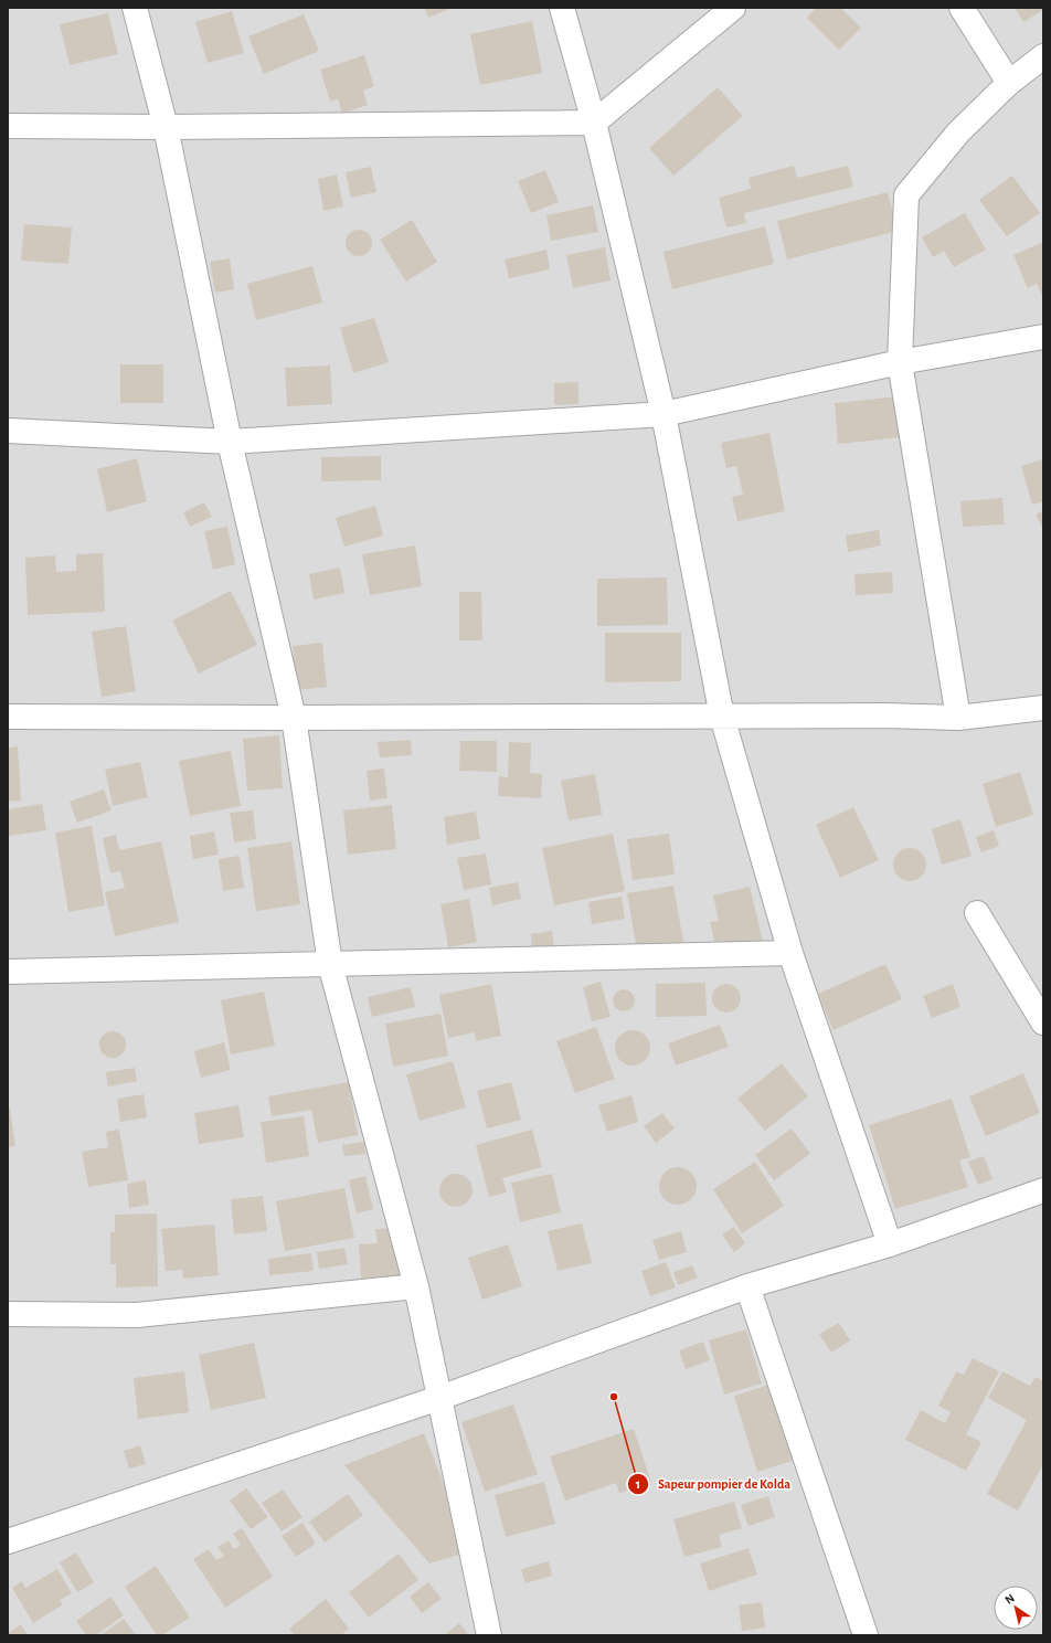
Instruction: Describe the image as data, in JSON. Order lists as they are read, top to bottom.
{
  "places": ["Sapeur pompier de Kolda"],
  "north": "top left"
}
